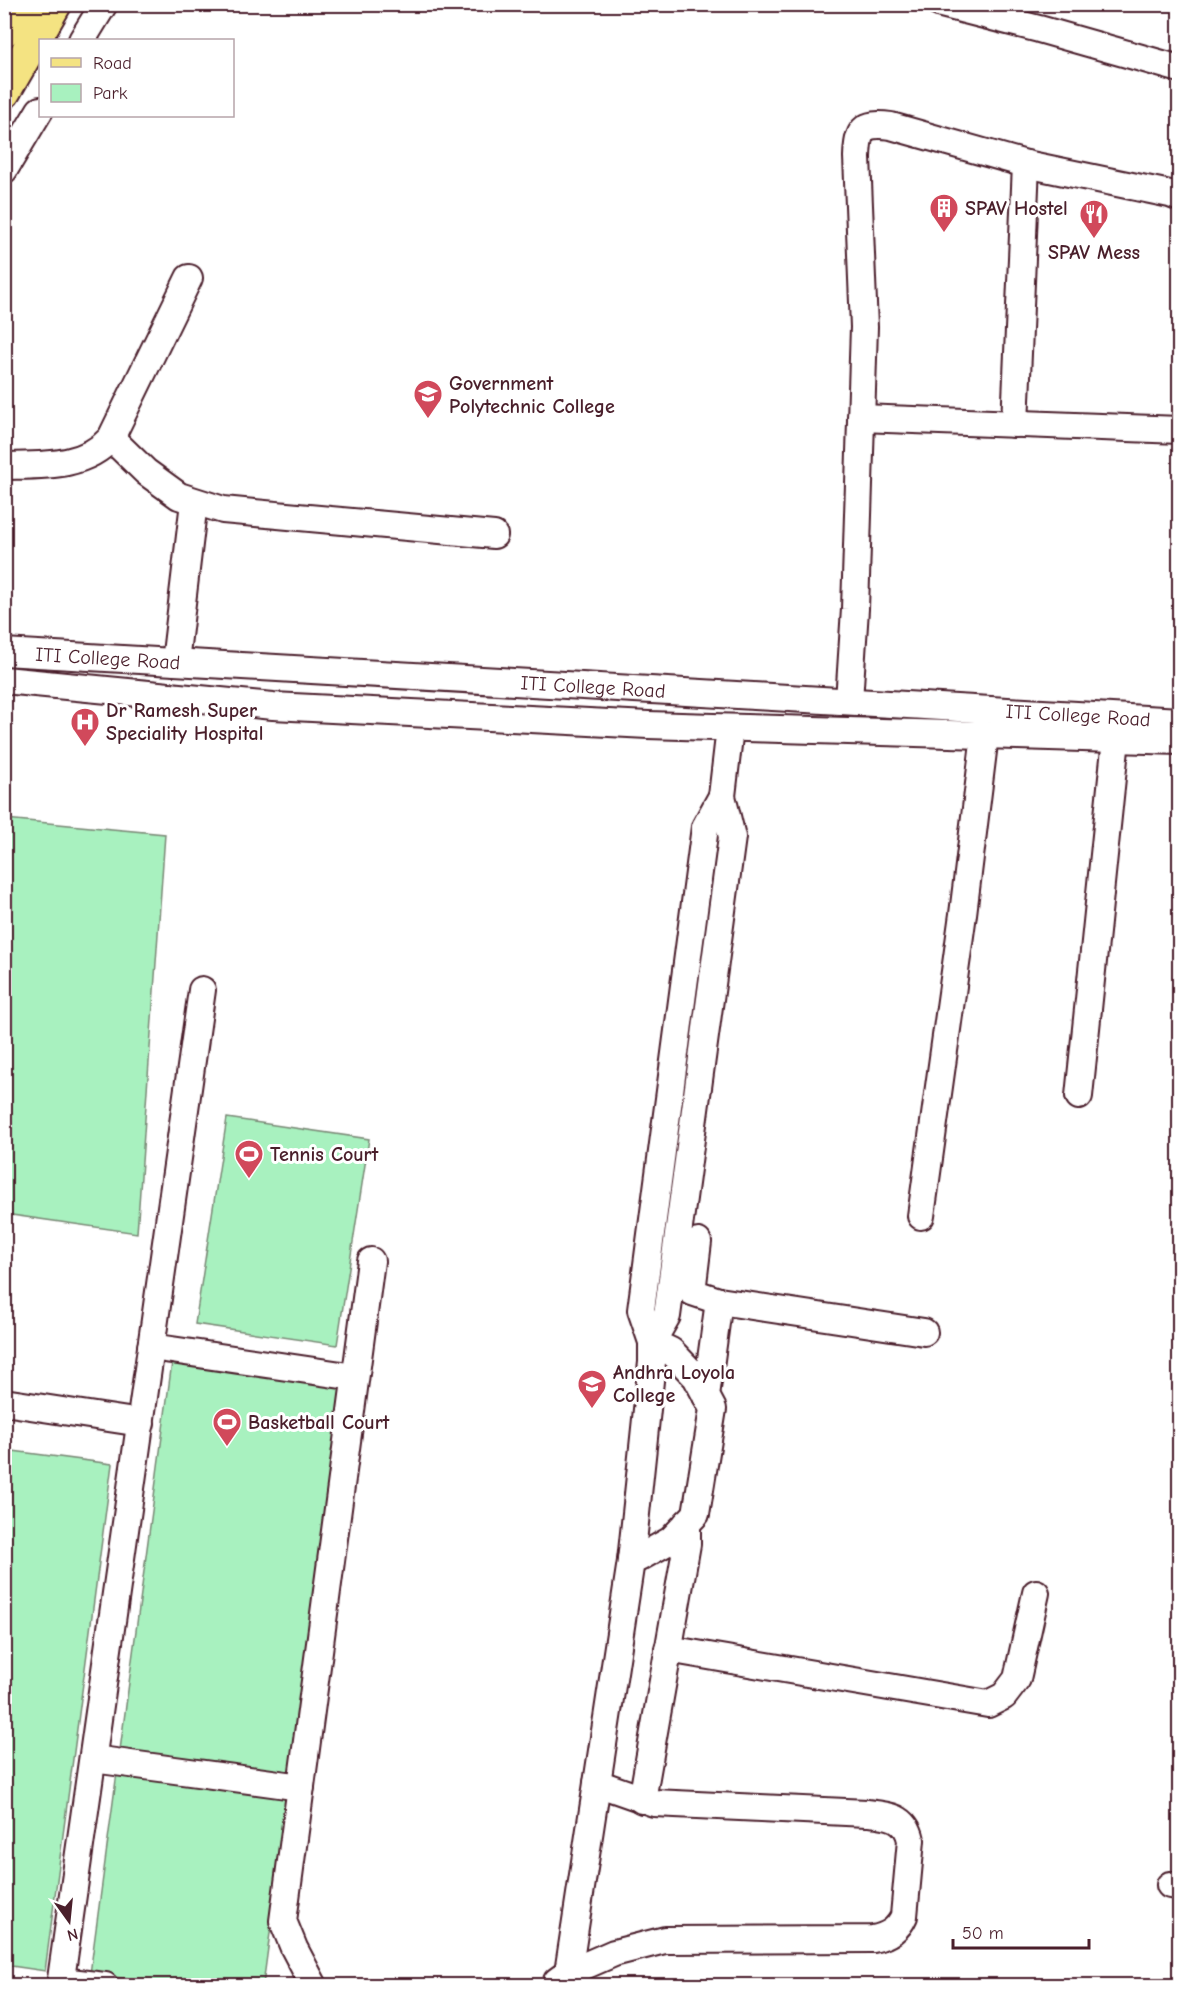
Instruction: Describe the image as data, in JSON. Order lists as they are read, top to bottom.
{
  "streets": {
    "street": ["ITI College Road"]
  },
  "places": {
    "building": ["SPAV Hostel"],
    "restaurant": ["SPAV Mess"],
    "school or university": ["Government Polytechnic College", "Andhra Loyola College"],
    "hospital": ["Dr Ramesh Super Speciality Hospital"],
    "sports": ["Tennis Court", "Basketball Court"]
  },
  "legend": ["Road", "Park"],
  "scale_bar": "50 m",
  "north": "bottom"
}
